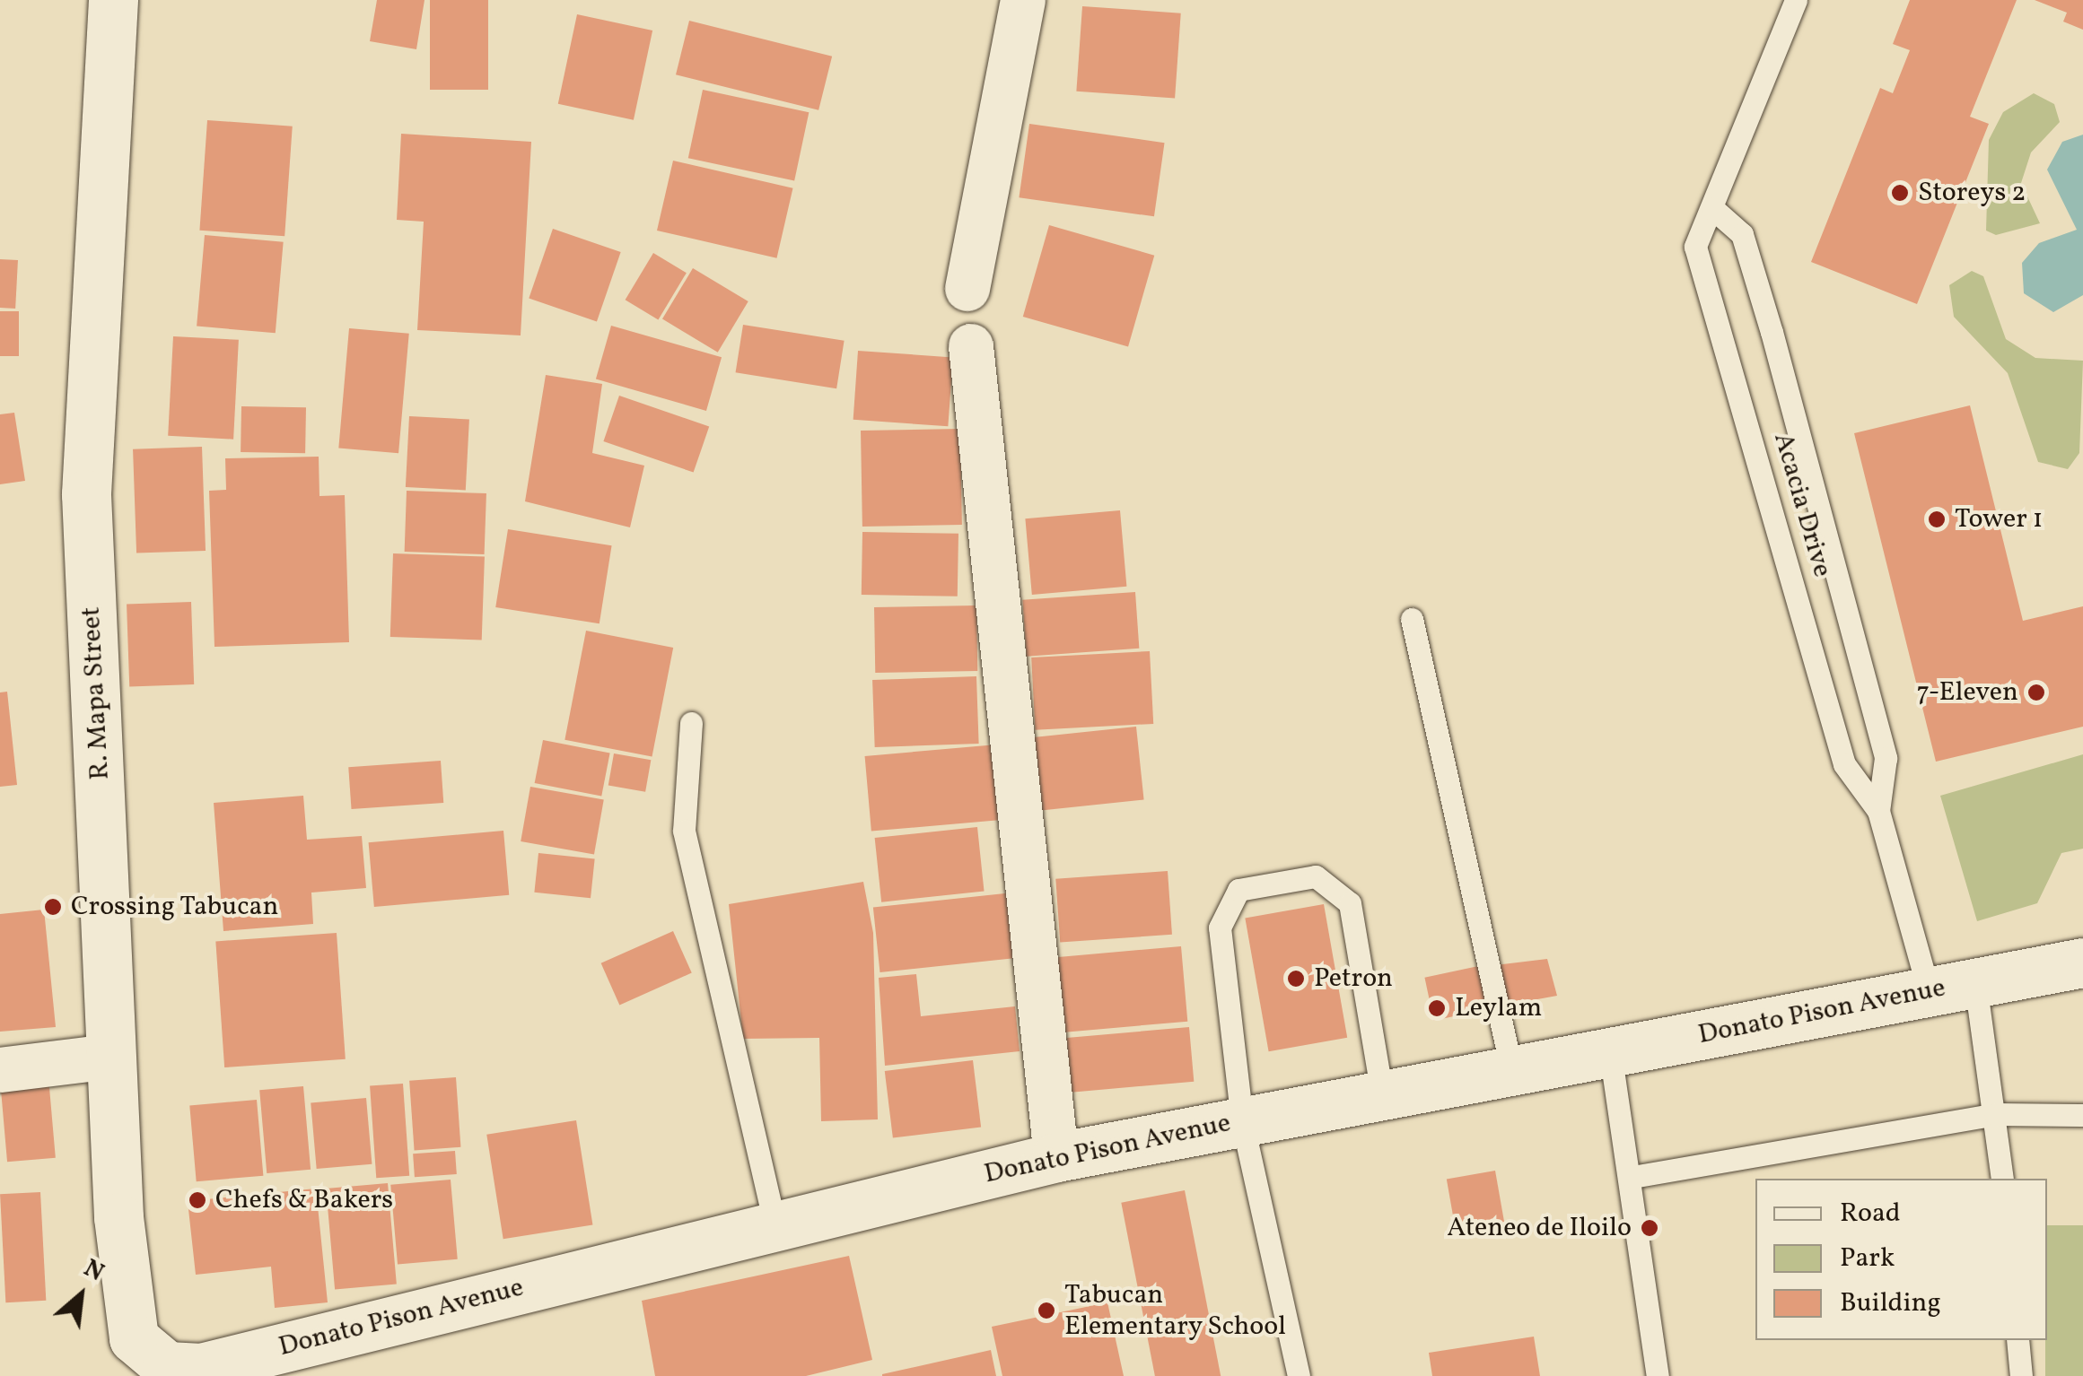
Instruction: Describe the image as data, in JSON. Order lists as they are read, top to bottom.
{
  "streets": {
    "main road": ["R. Mapa Street", "Donato Pison Avenue"],
    "lane": ["Acacia Drive"]
  },
  "crossings": [
    ["Acacia Drive", "Donato Pison Avenue"],
    ["R. Mapa Street", "Donato Pison Avenue"]
  ],
  "places": [
    "Storeys 2",
    "Tower 1",
    "7-Eleven",
    "Crossing Tabucan",
    "Petron",
    "Leylam",
    "Chefs & Bakers",
    "Ateneo de Iloilo",
    "Tabucan Elementary School"
  ],
  "legend": ["Road", "Park", "Building"],
  "north": "top right"
}
